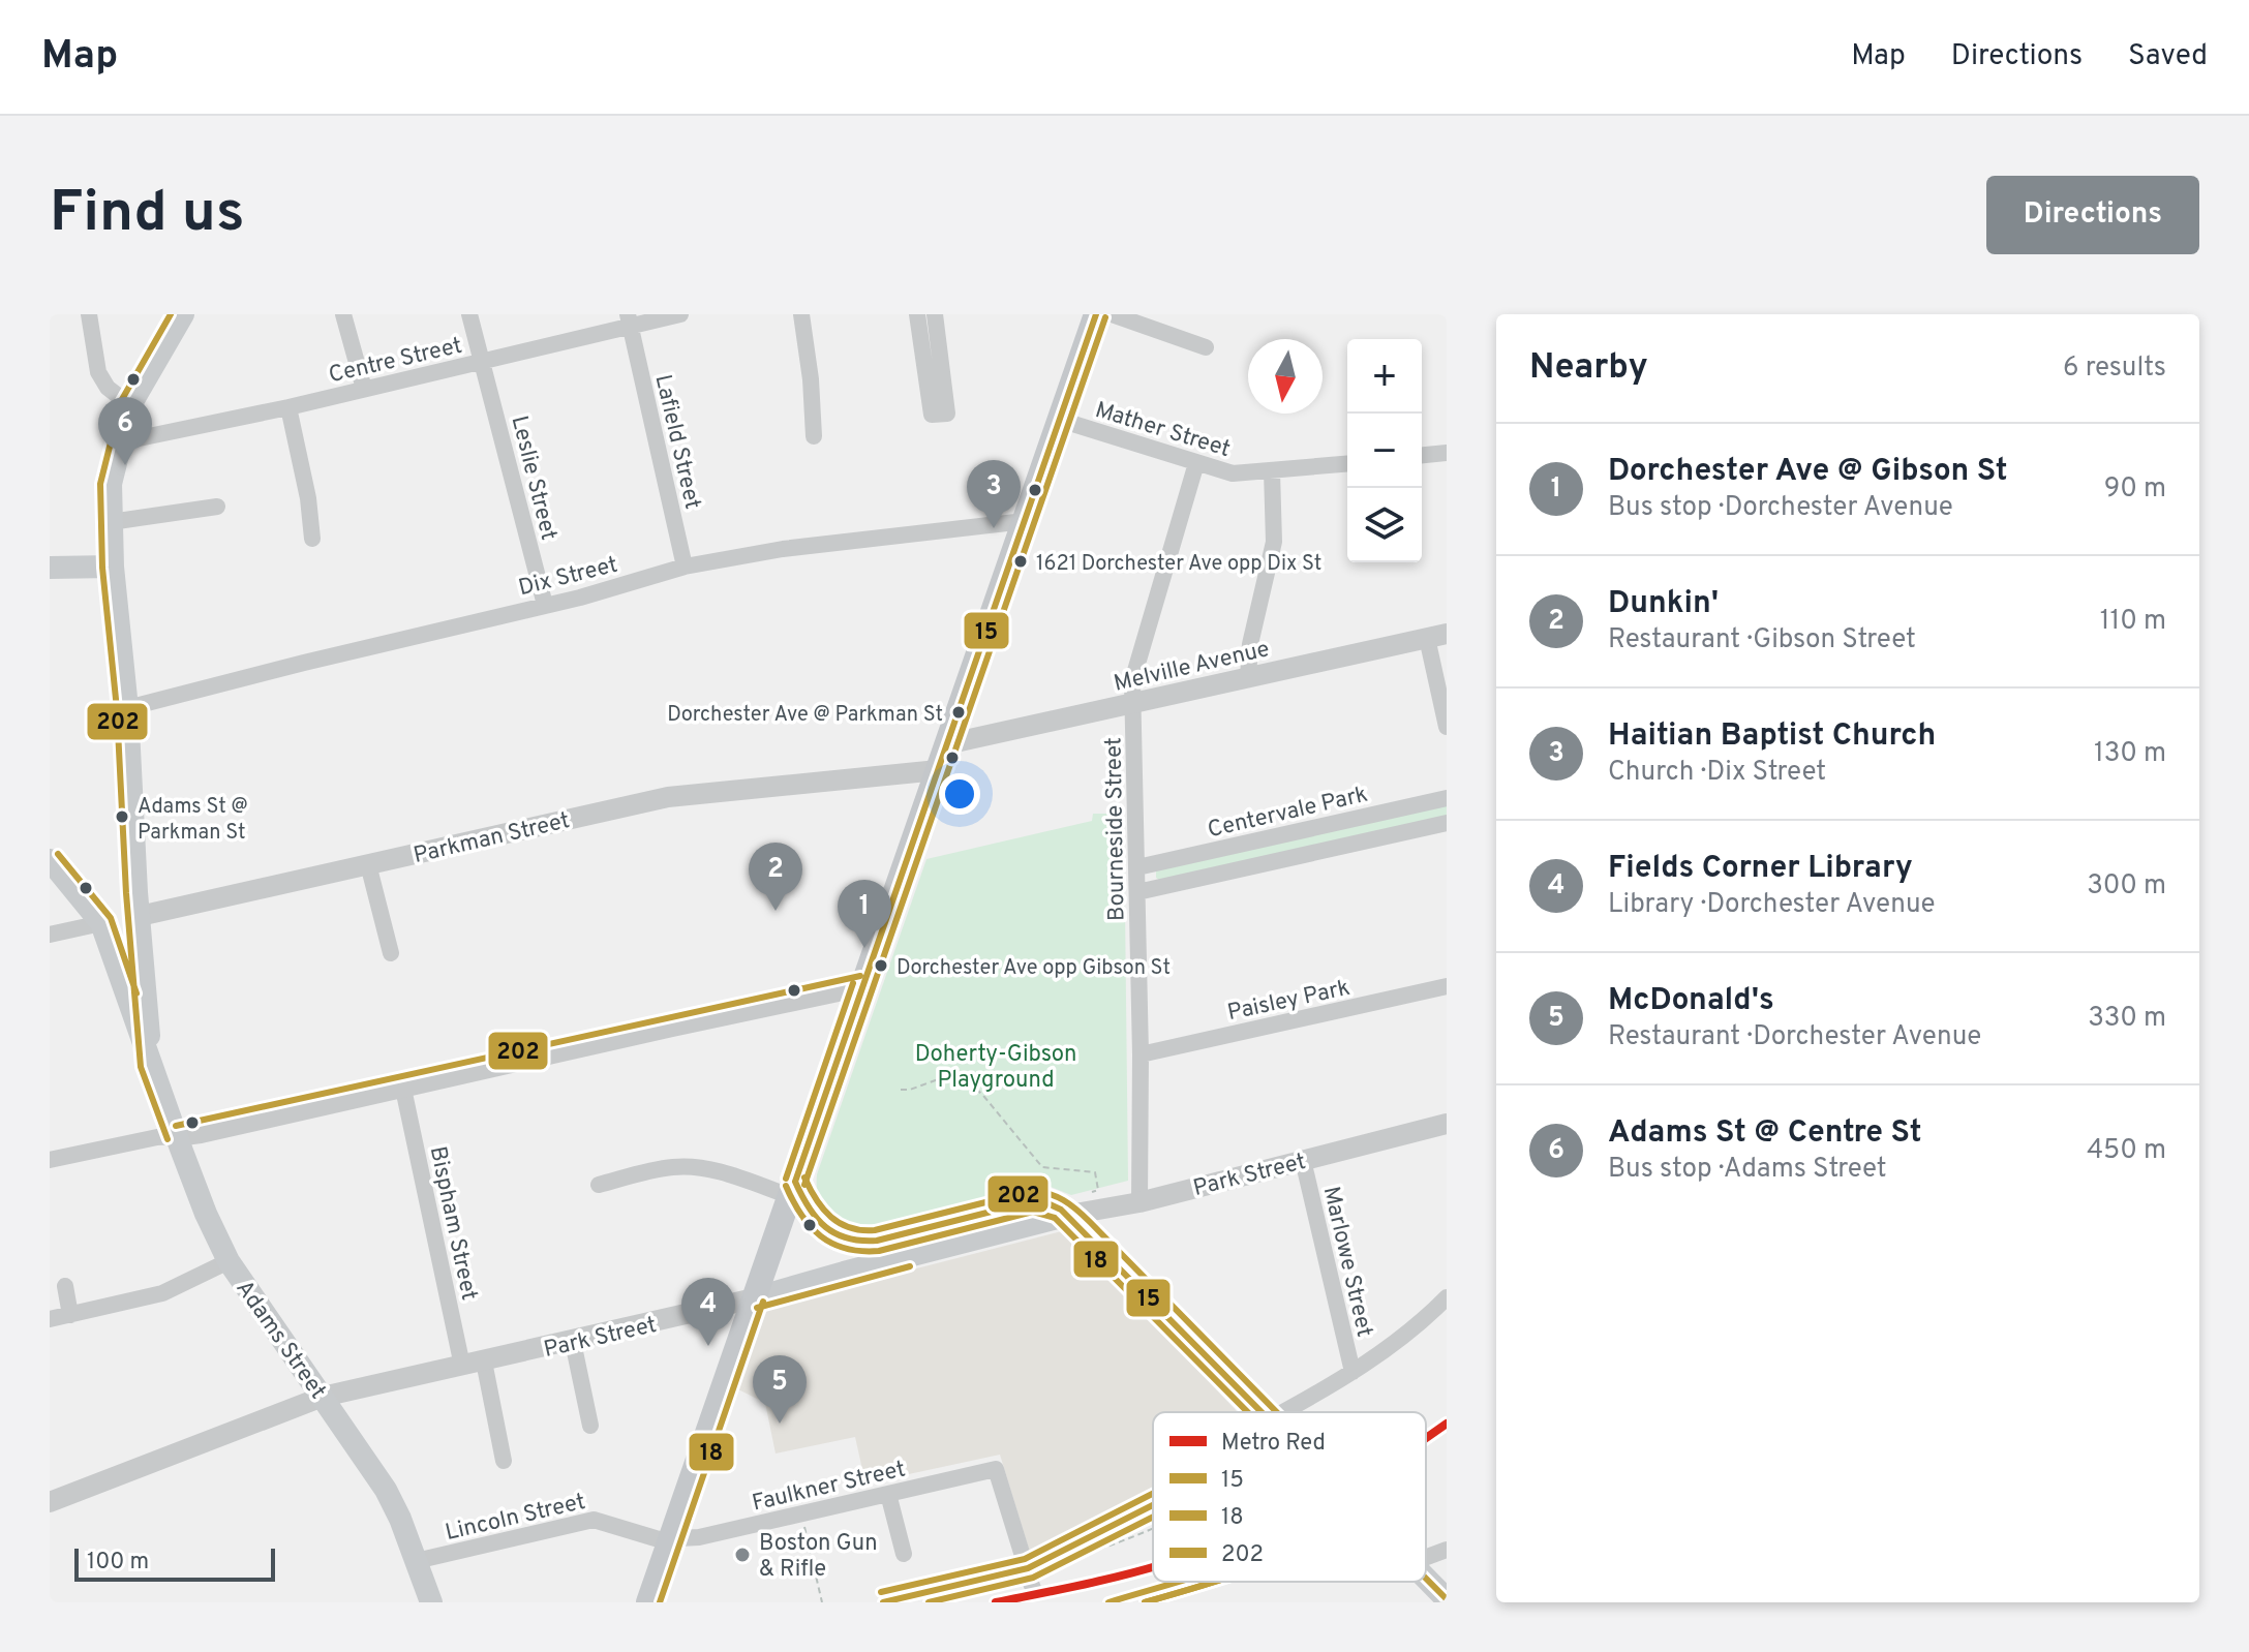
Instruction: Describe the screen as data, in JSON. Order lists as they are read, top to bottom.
{
  "streets": {
    "main road": ["Parkman Street", "Park Street", "Adams Street"],
    "street": [
      "Centre Street",
      "Mather Street",
      "Lafield Street",
      "Leslie Street",
      "Dix Street",
      "Melville Avenue",
      "Centervale Park",
      "Bourneside Street",
      "Paisley Park",
      "Bispham Street",
      "Marlowe Street",
      "Faulkner Street",
      "Lincoln Street"
    ]
  },
  "crossings": [
    ["Centre Street", "Lafield Street"],
    ["Centre Street", "Leslie Street"],
    ["Centre Street", "Adams Street"],
    ["Mather Street", "Bourneside Street"],
    ["Lafield Street", "Dix Street"],
    ["Leslie Street", "Dix Street"],
    ["Dix Street", "Adams Street"],
    ["Melville Avenue", "Bourneside Street"],
    ["Centervale Park", "Bourneside Street"],
    ["Bourneside Street", "Paisley Park"],
    ["Bourneside Street", "Park Street"],
    ["Parkman Street", "Adams Street"],
    ["Park Street", "Bispham Street"],
    ["Park Street", "Marlowe Street"],
    ["Park Street", "Adams Street"],
    ["Adams Street", "Lincoln Street"],
    ["Faulkner Street", "Lincoln Street"]
  ],
  "parks": ["Doherty-Gibson Playground"],
  "places": [
    "1621 Dorchester Ave opp Dix St",
    "Dorchester Ave @ Parkman St",
    "Adams St @ Parkman St",
    "Dorchester Ave opp Gibson St",
    "Boston Gun & Rifle"
  ],
  "lines": [
    "transit line 15",
    "transit line 202",
    "transit line 18",
    "metro line Red"
  ],
  "legend": [
    "Metro Red",
    "15",
    "18",
    "202"
  ],
  "scale_bar": "100 m",
  "north": "bottom",
  "page": {
    "header": "Map",
    "nav": ["Map", "Directions", "Saved"],
    "buttons": "Directions",
    "title": "Find us",
    "heading": ["Nearby", "6 results"],
    "map_buttons": ["+", "−"],
    "pins": [
      "6",
      "3",
      "2",
      "1",
      "4",
      "5"
    ],
    "list": [
      {
        "mark": "1",
        "name": "Dorchester Ave @ Gibson St",
        "note": "Bus stop · Dorchester Avenue",
        "value": "90 m"
      },
      {
        "mark": "2",
        "name": "Dunkin'",
        "note": "Restaurant · Gibson Street",
        "value": "110 m"
      },
      {
        "mark": "3",
        "name": "Haitian Baptist Church",
        "note": "Church · Dix Street",
        "value": "130 m"
      },
      {
        "mark": "4",
        "name": "Fields Corner Library",
        "note": "Library · Dorchester Avenue",
        "value": "300 m"
      },
      {
        "mark": "5",
        "name": "McDonald's",
        "note": "Restaurant · Dorchester Avenue",
        "value": "330 m"
      },
      {
        "mark": "6",
        "name": "Adams St @ Centre St",
        "note": "Bus stop · Adams Street",
        "value": "450 m"
      }
    ],
    "scale": "100 m"
  }
}
